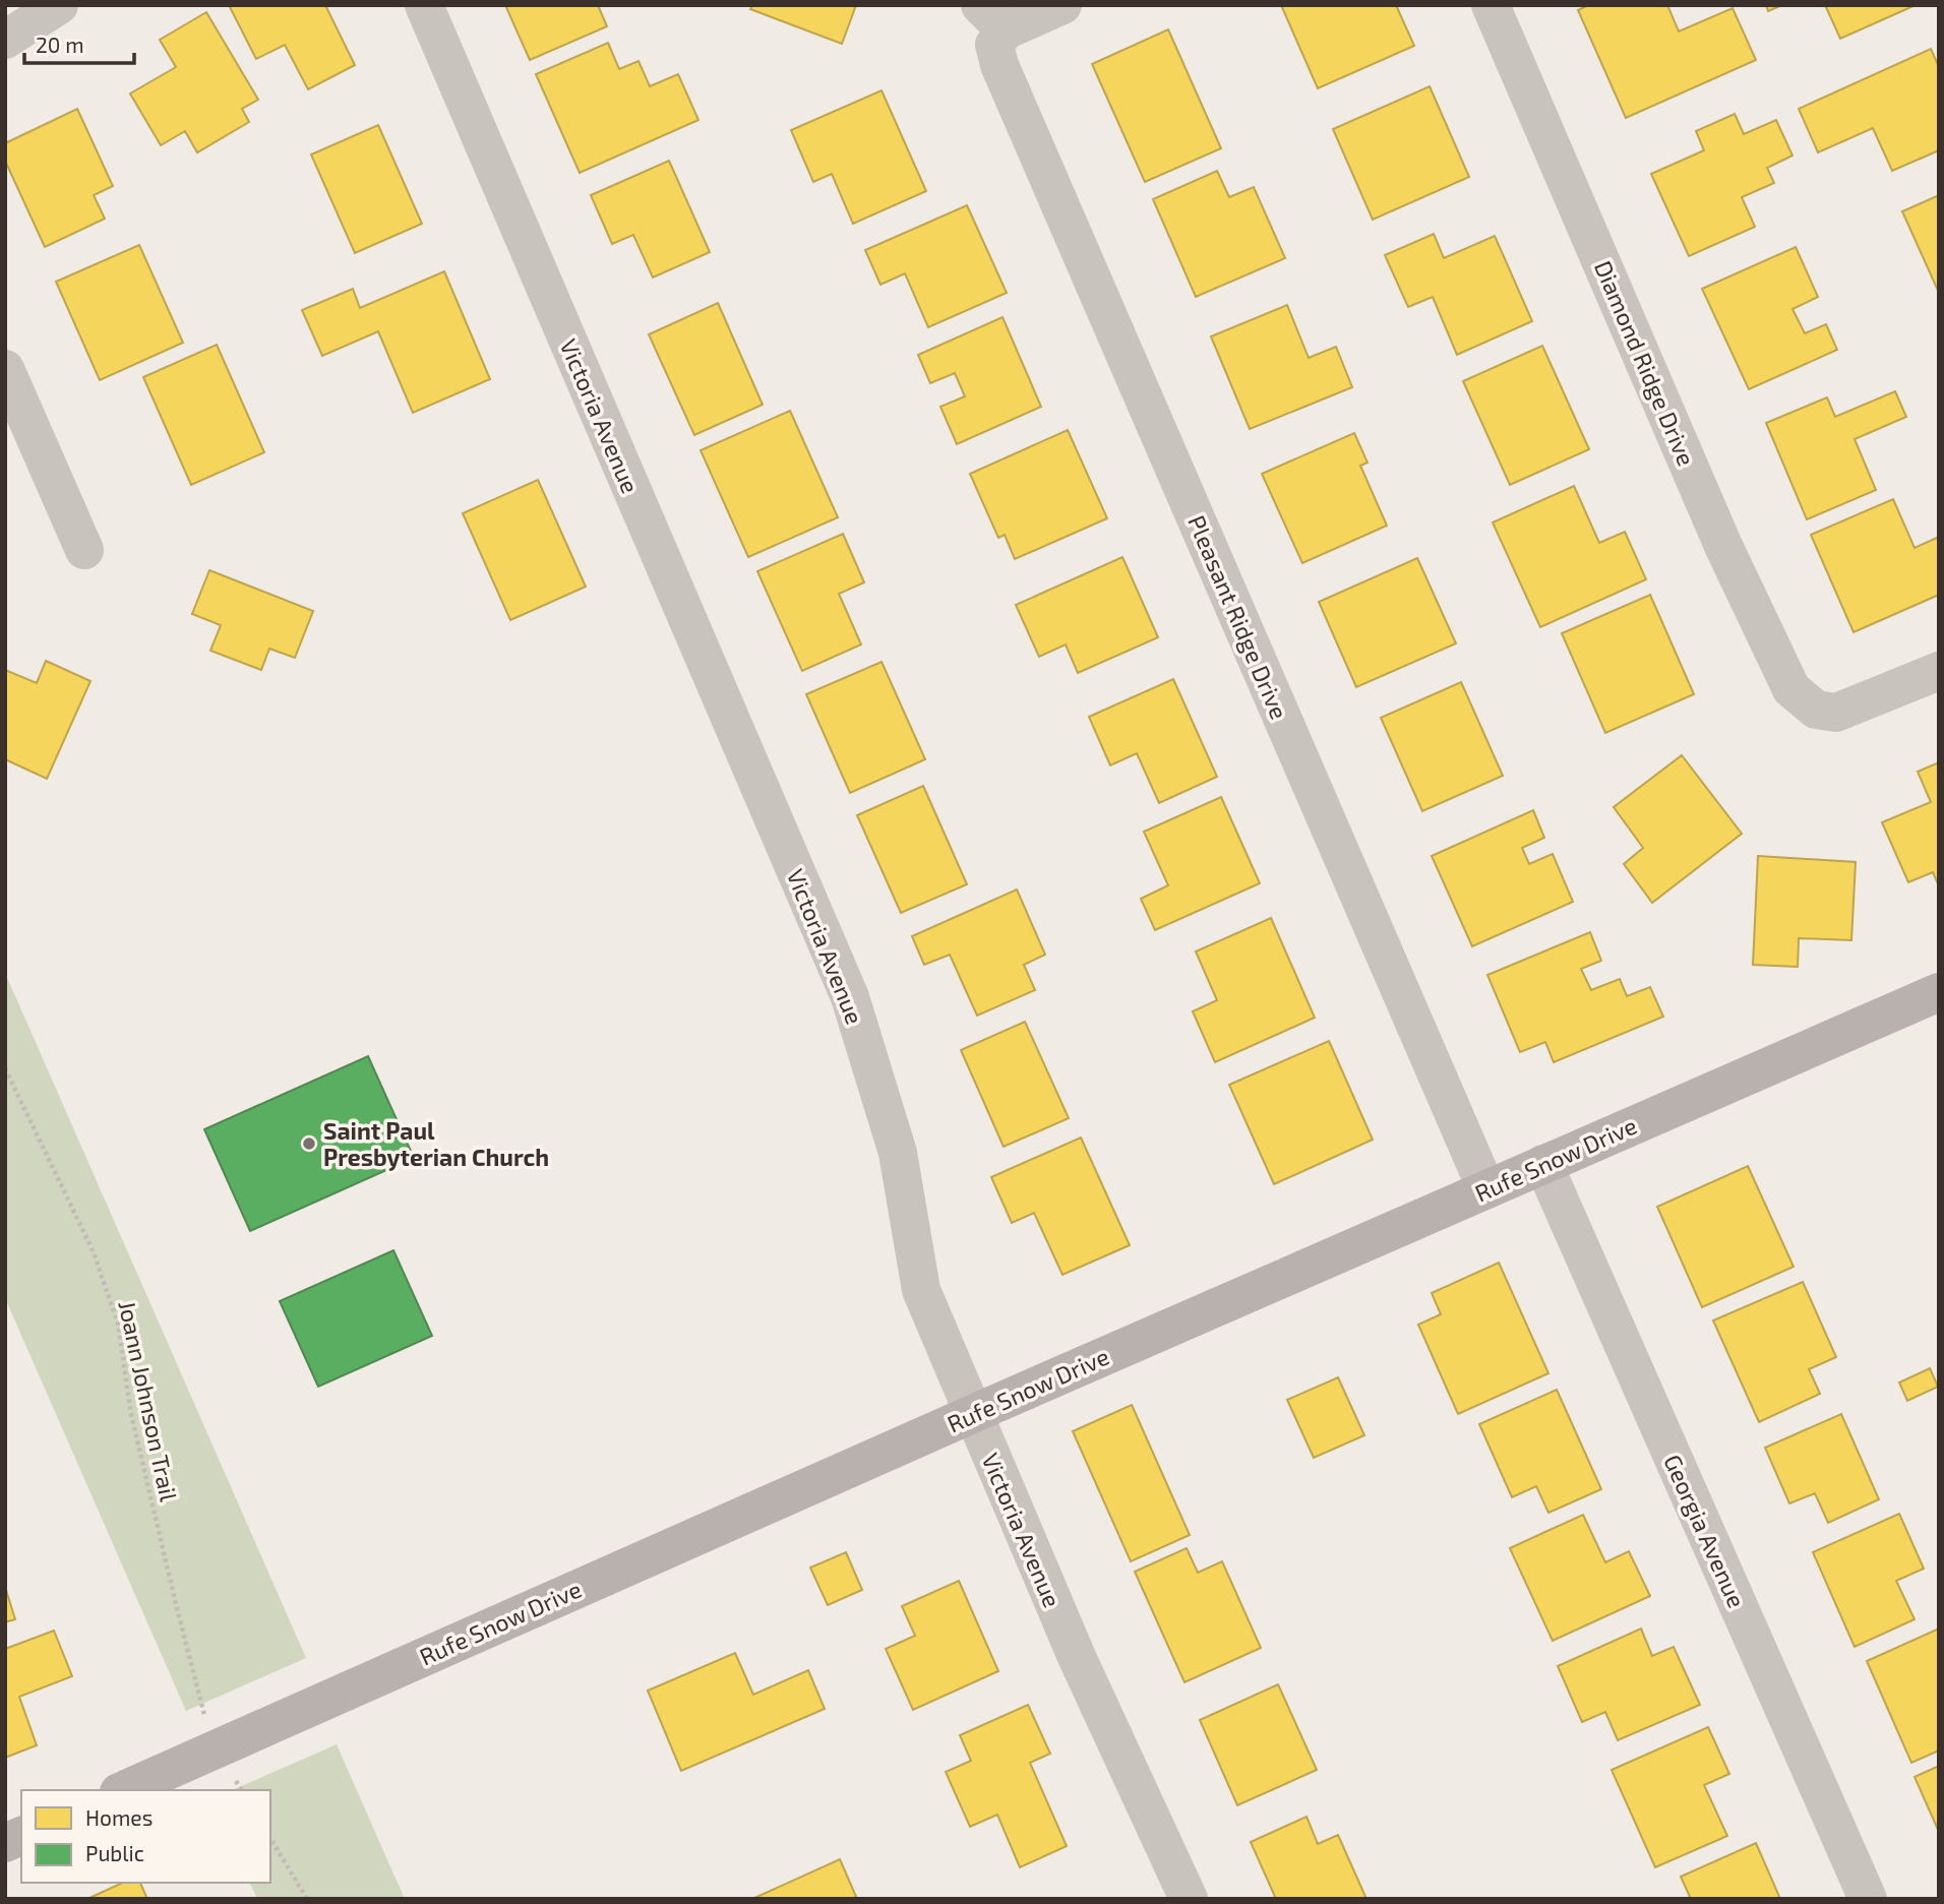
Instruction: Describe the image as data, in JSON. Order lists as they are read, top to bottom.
{
  "streets": {
    "main road": ["Rufe Snow Drive"],
    "street": [
      "Diamond Ridge Drive",
      "Victoria Avenue",
      "Pleasant Ridge Drive",
      "Georgia Avenue"
    ],
    "path": ["Joann Johnson Trail"]
  },
  "crossings": [
    ["Victoria Avenue", "Rufe Snow Drive"],
    ["Pleasant Ridge Drive", "Rufe Snow Drive"],
    ["Rufe Snow Drive", "Georgia Avenue"]
  ],
  "places": ["Saint Paul Presbyterian Church"],
  "legend": ["Homes", "Public"],
  "scale_bar": "20 m"
}
